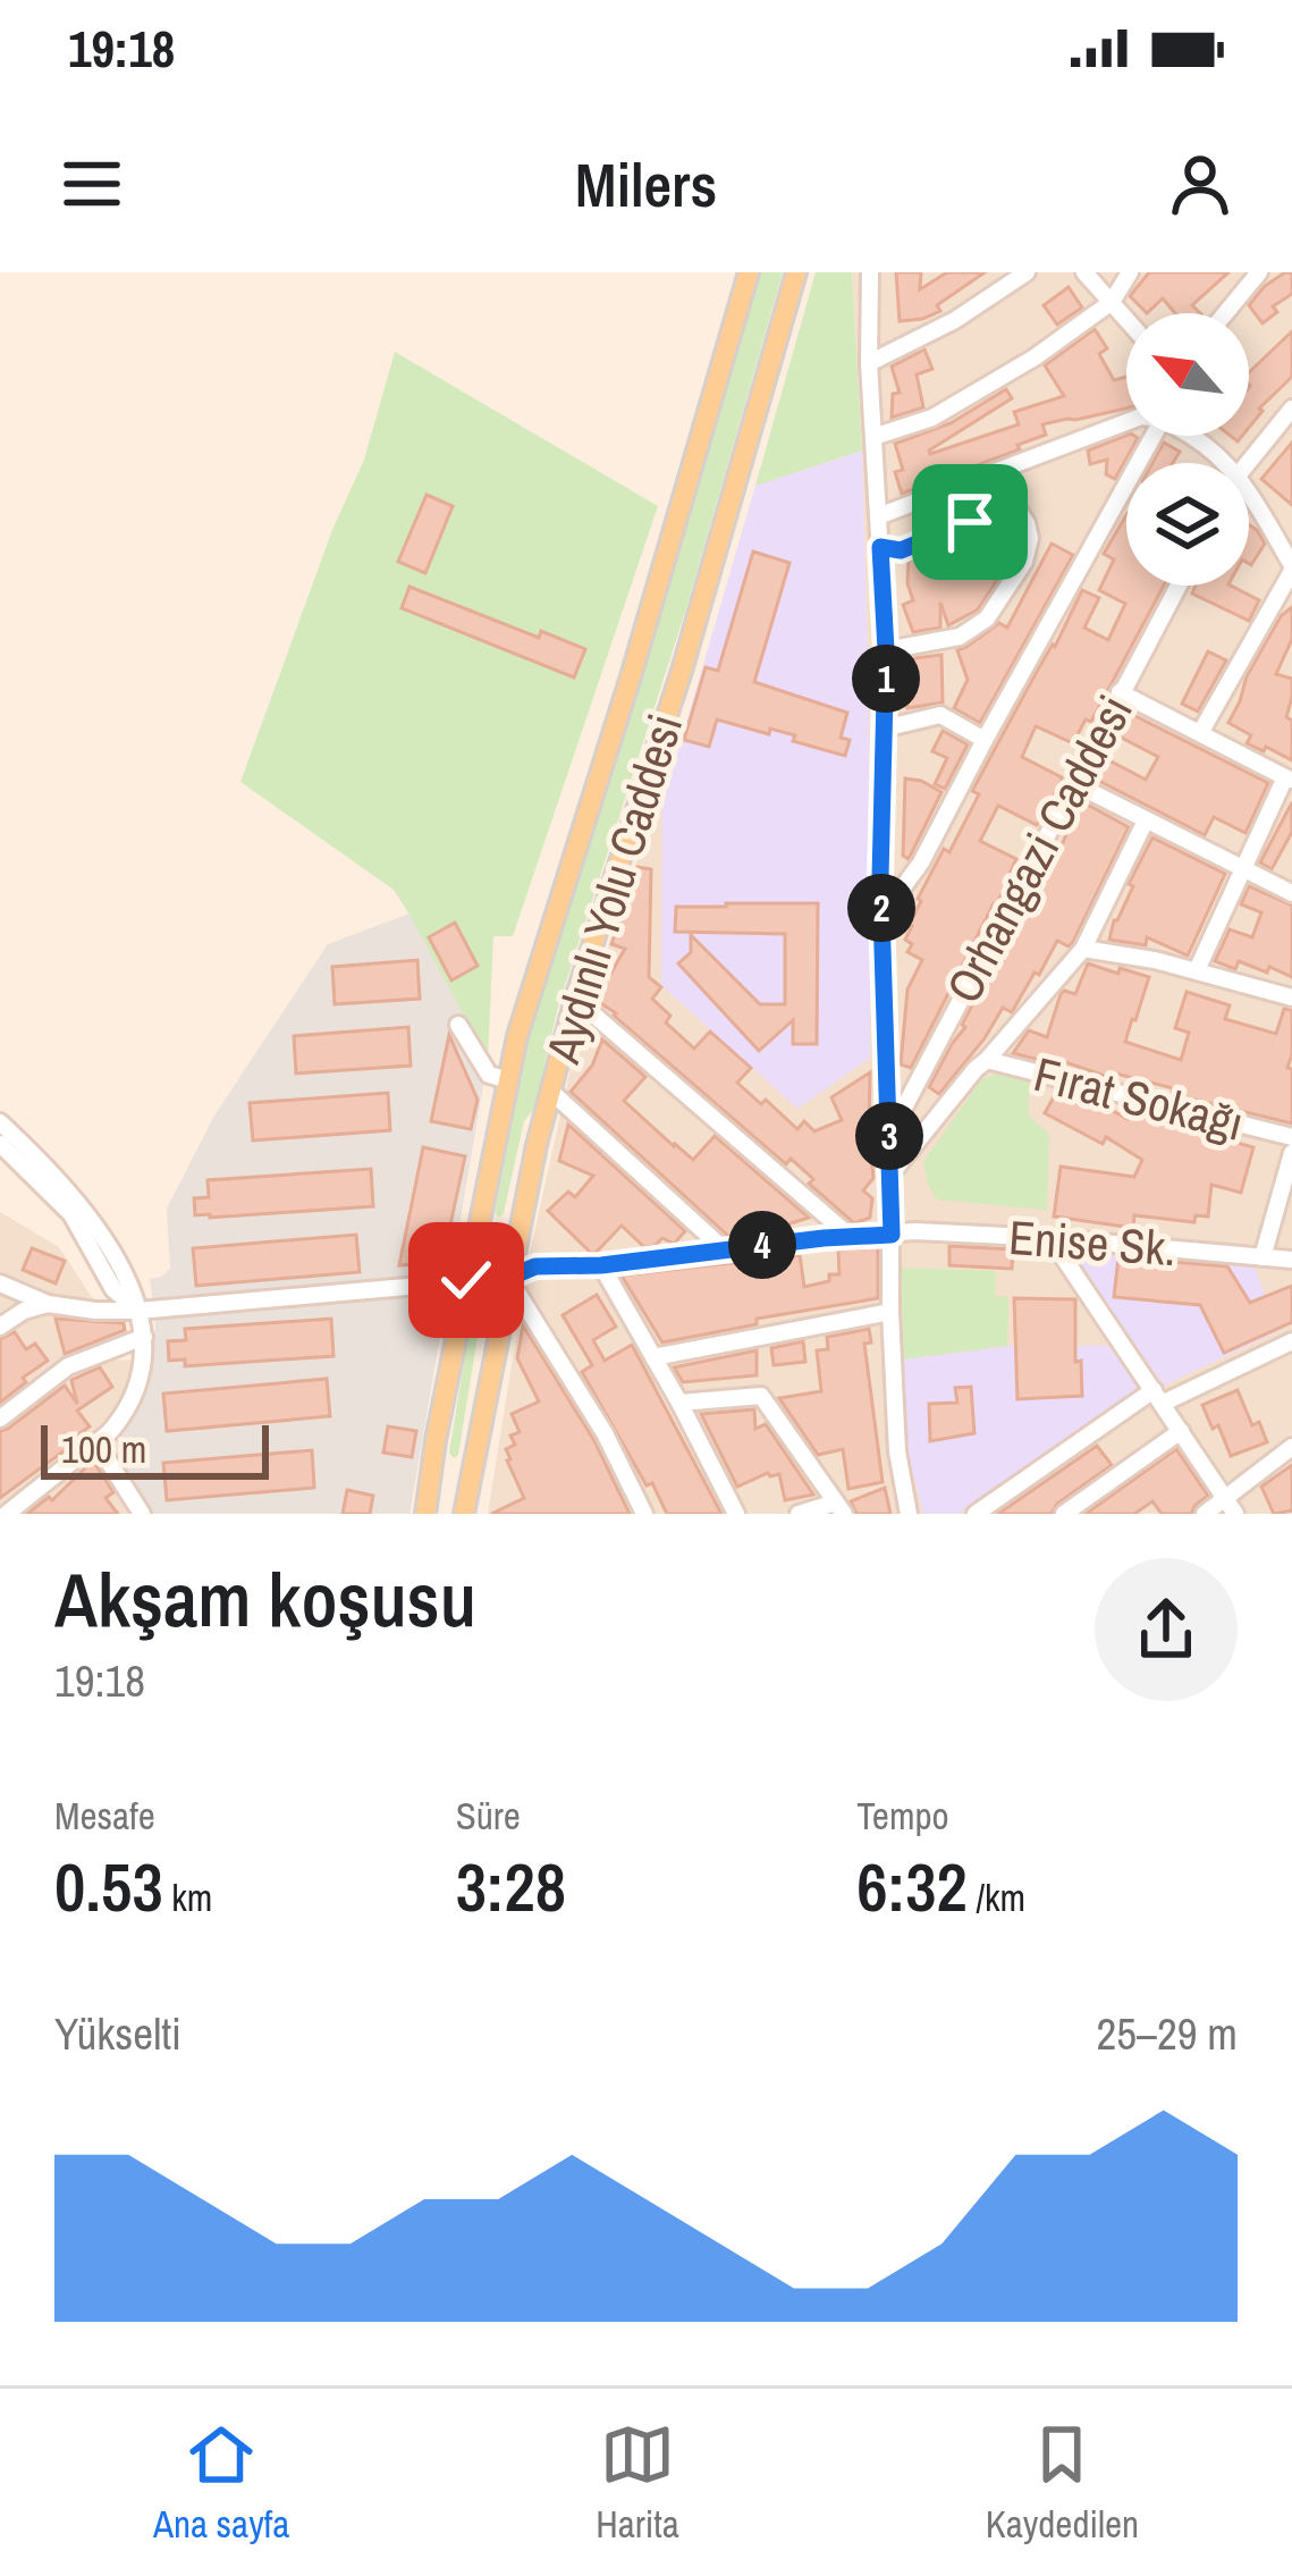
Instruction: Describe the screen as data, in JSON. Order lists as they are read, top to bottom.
{
  "streets": {
    "main road": ["Aydınlı Yolu Caddesi"],
    "street": ["Orhangazi Caddesi", "Fırat Sokağı", "Enise Sk."]
  },
  "crossings": [
    ["Aydınlı Yolu Caddesi", "Enise Sk."]
  ],
  "scale_bar": "100 m",
  "north": "top left",
  "page": {
    "status": "19:18",
    "header": "Milers",
    "pins": [
      "1",
      "2",
      "3",
      "4"
    ],
    "scale": "100 m",
    "heading": ["Akşam koşusu", "19:18"],
    "stats": [
      ["Mesafe", "0.53 km"],
      ["Süre", "3:28"],
      ["Tempo", "6:32 /km"]
    ],
    "chart": ["Yükselti", "25–29 m"],
    "tabs": ["Ana sayfa", "Harita", "Kaydedilen"]
  }
}
